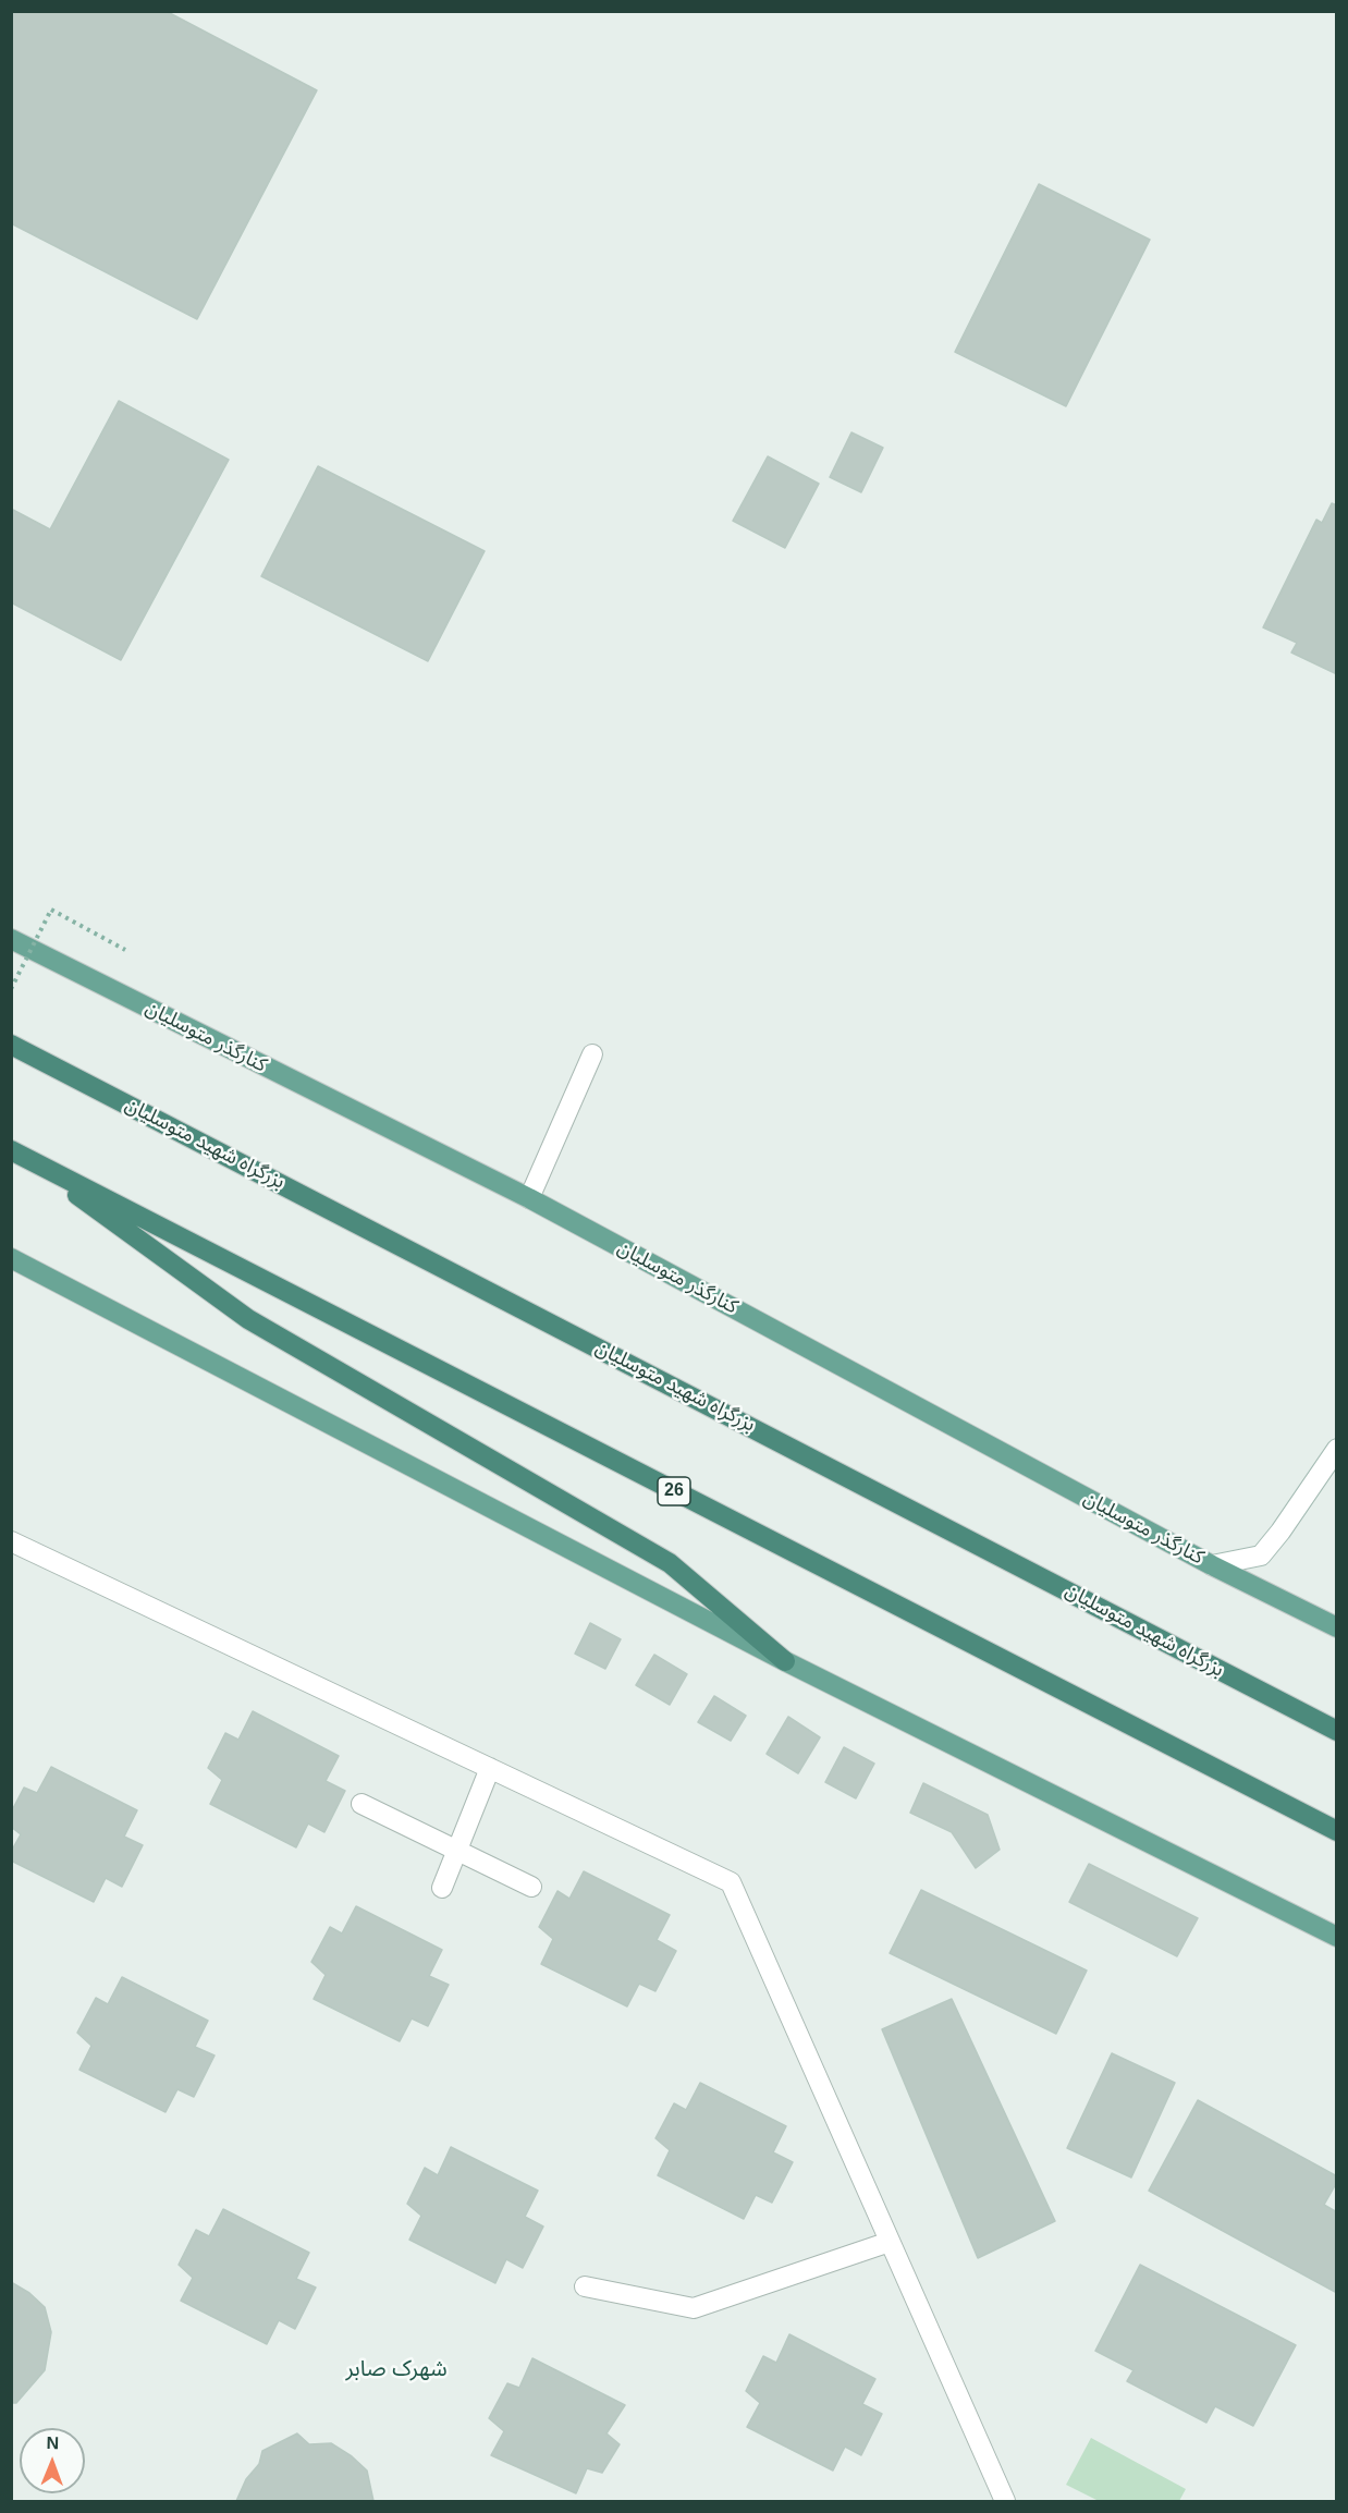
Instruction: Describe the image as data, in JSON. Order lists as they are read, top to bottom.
{
  "streets": {
    "highway": ["بزرگراه شهید متوسلیان", "26"],
    "main road": ["کنارگذر متوسلیان"]
  },
  "districts": ["شهرک صابر"],
  "north": "top"
}
